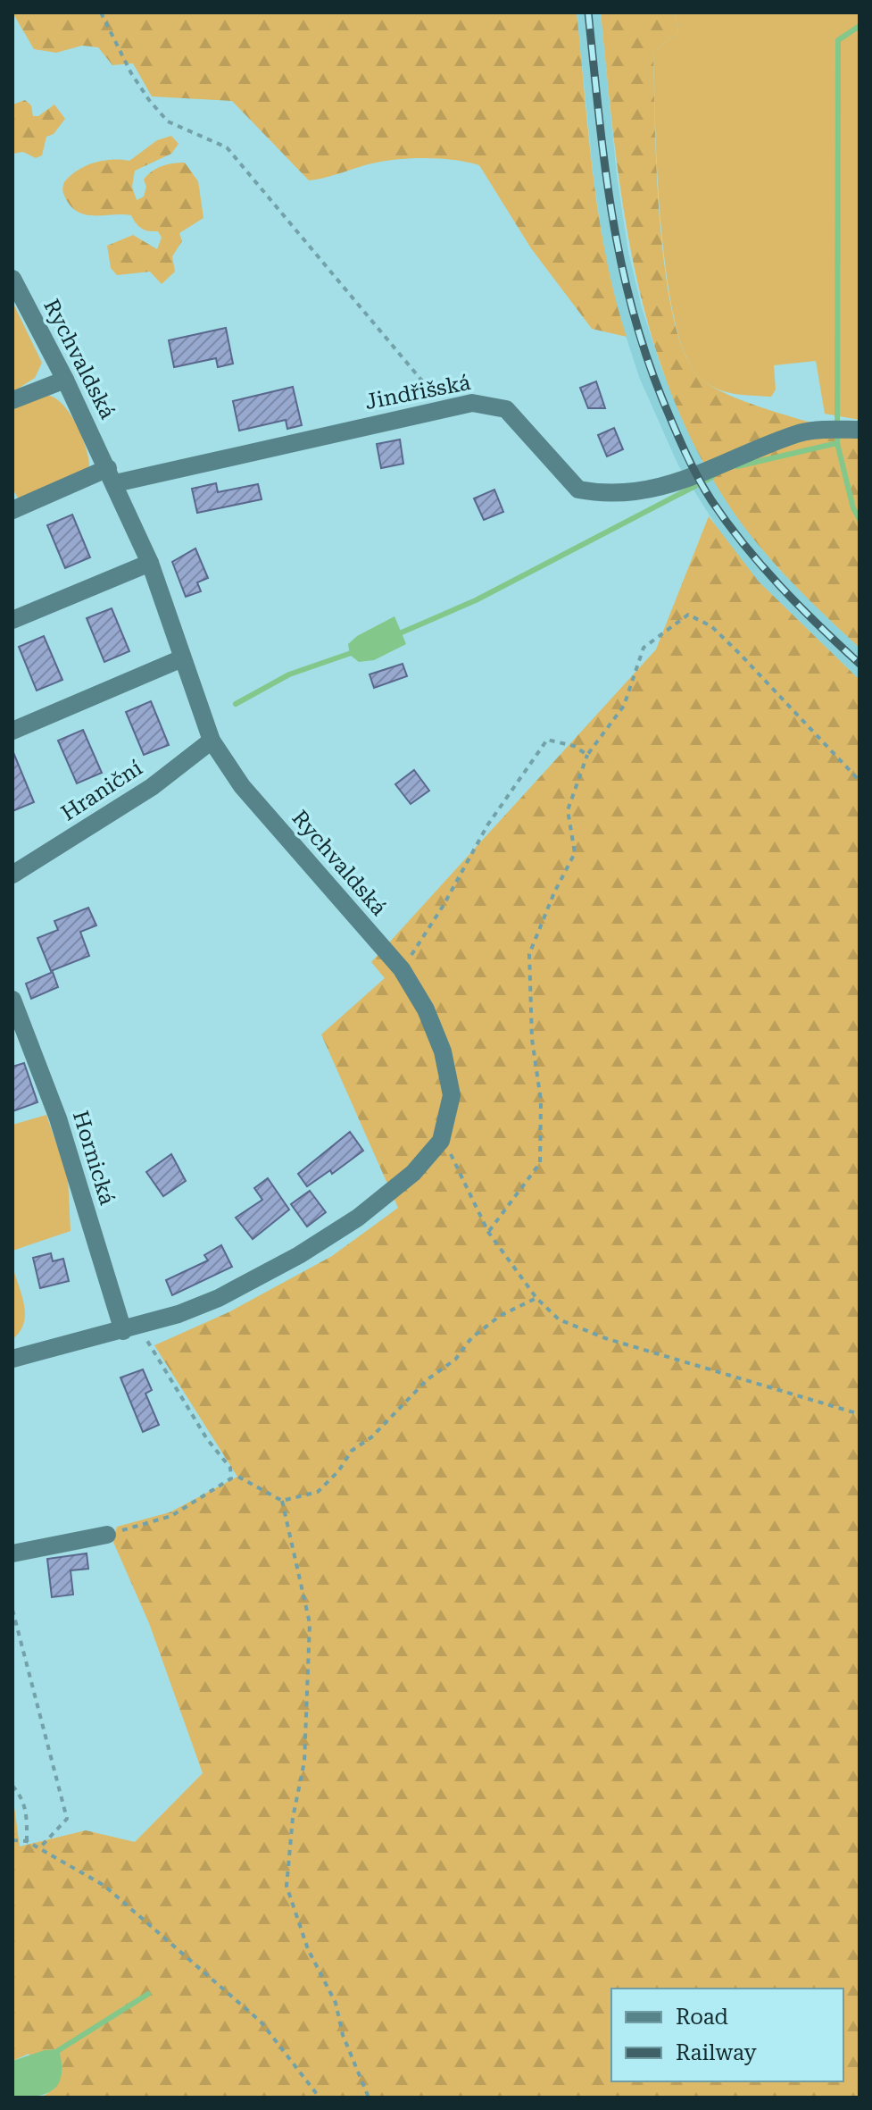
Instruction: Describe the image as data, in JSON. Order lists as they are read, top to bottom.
{
  "streets": {
    "street": [
      "Rychvaldská",
      "Jindřišská",
      "Hraniční",
      "Hornická"
    ]
  },
  "crossings": [
    ["Rychvaldská", "Jindřišská"],
    ["Rychvaldská", "Hraniční"],
    ["Rychvaldská", "Hornická"]
  ],
  "legend": ["Road", "Railway"]
}
